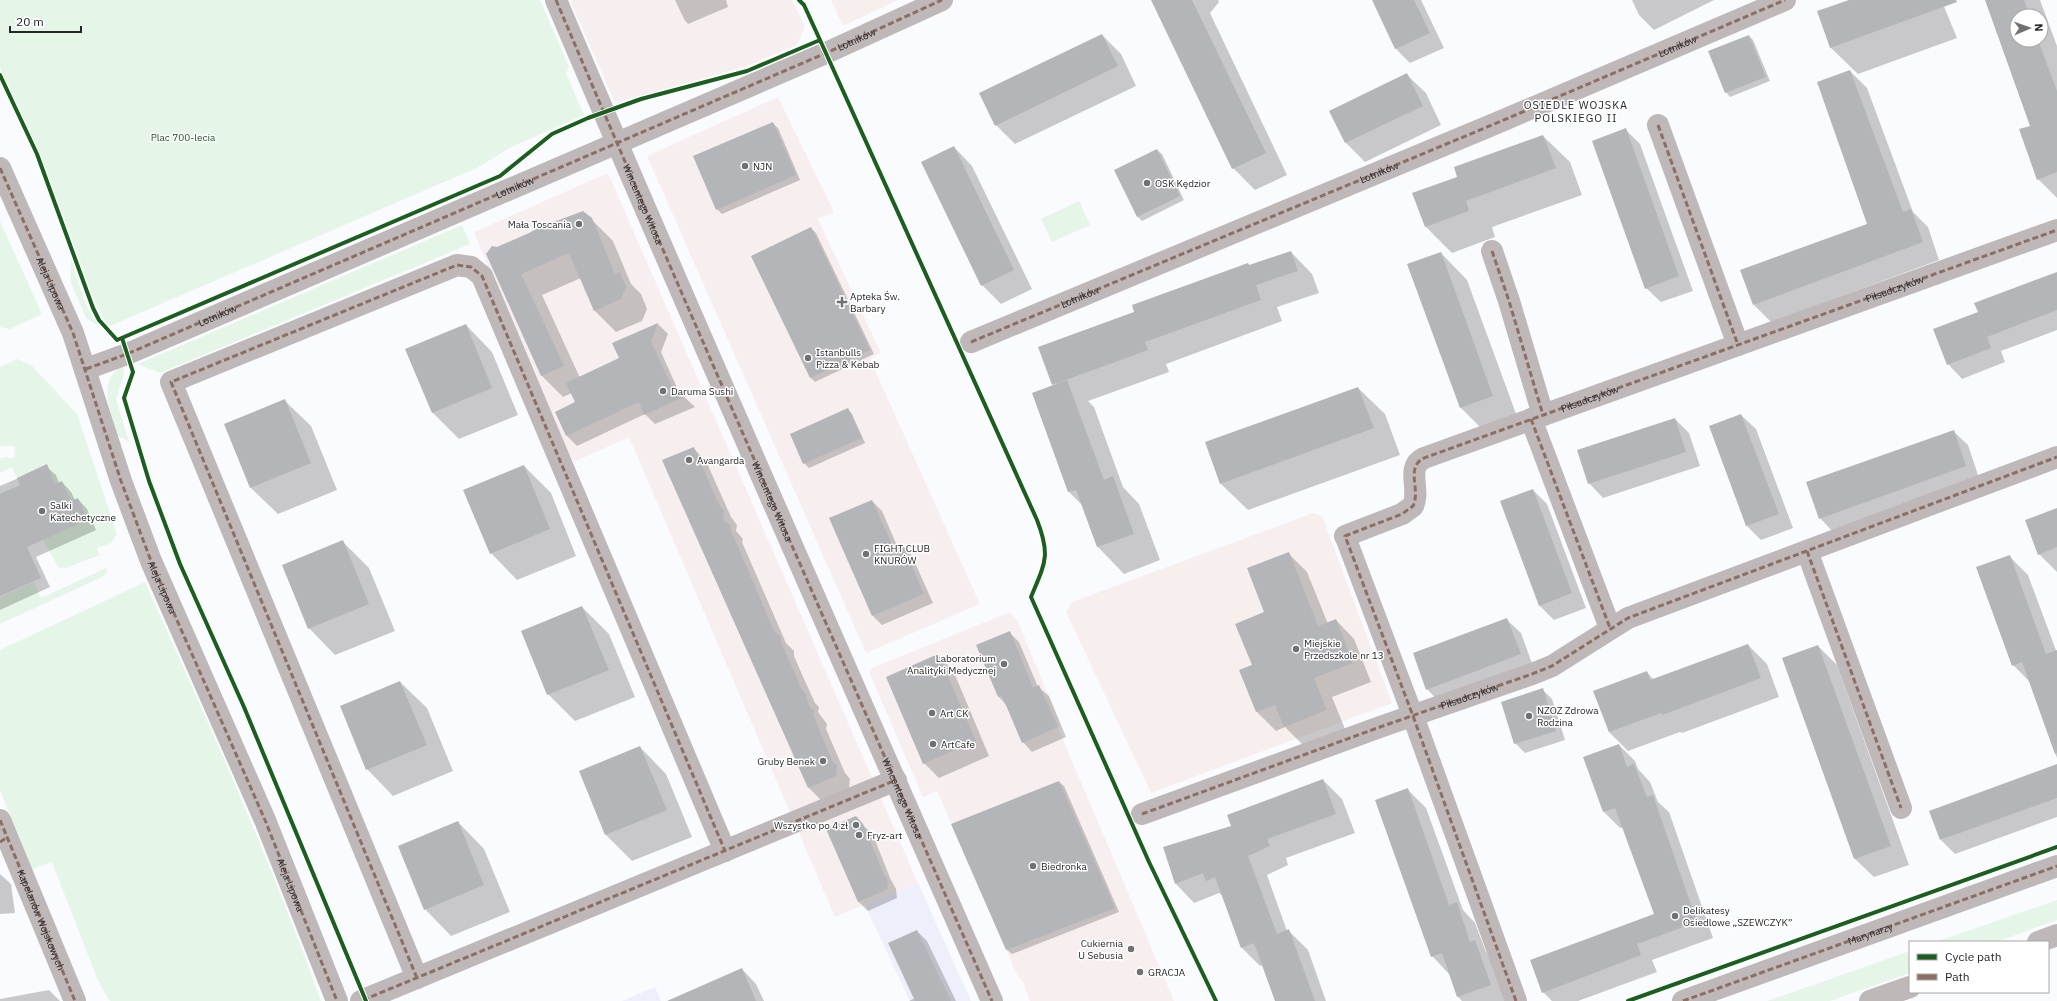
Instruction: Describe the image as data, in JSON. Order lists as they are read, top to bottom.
{
  "streets": {
    "street": [
      "Lotników",
      "Wincentego Witosa",
      "Aleja Lipowa",
      "Piłsudczyków",
      "Kapelanów Wojskowych",
      "Marynarzy"
    ]
  },
  "crossings": [
    ["Lotników", "Wincentego Witosa"],
    ["Lotników", "Aleja Lipowa"]
  ],
  "districts": ["OSIEDLE WOJSKA POLSKIEGO II"],
  "parks": ["Plac 700-lecia"],
  "places": {
    "other": [
      "NJN",
      "OSK Kędzior",
      "Mała Toscania",
      "Istanbulls Pizza & Kebab",
      "Daruma Sushi",
      "Avangarda",
      "Salki Katechetyczne",
      "FIGHT CLUB KNURÓW",
      "Miejskie Przedszkole nr 13",
      "Laboratorium Analityki Medycznej",
      "Art CK",
      "NZOZ Zdrowa Rodzina",
      "ArtCafe",
      "Gruby Benek",
      "Wszystko po 4 zł",
      "Fryz-art",
      "Biedronka",
      "Delikatesy Osiedlowe „SZEWCZYK”",
      "Cukiernia U Sebusia",
      "GRACJA"
    ],
    "health": ["Apteka Św. Barbary"]
  },
  "legend": ["Cycle path", "Path"],
  "scale_bar": "20 m",
  "north": "right"
}
